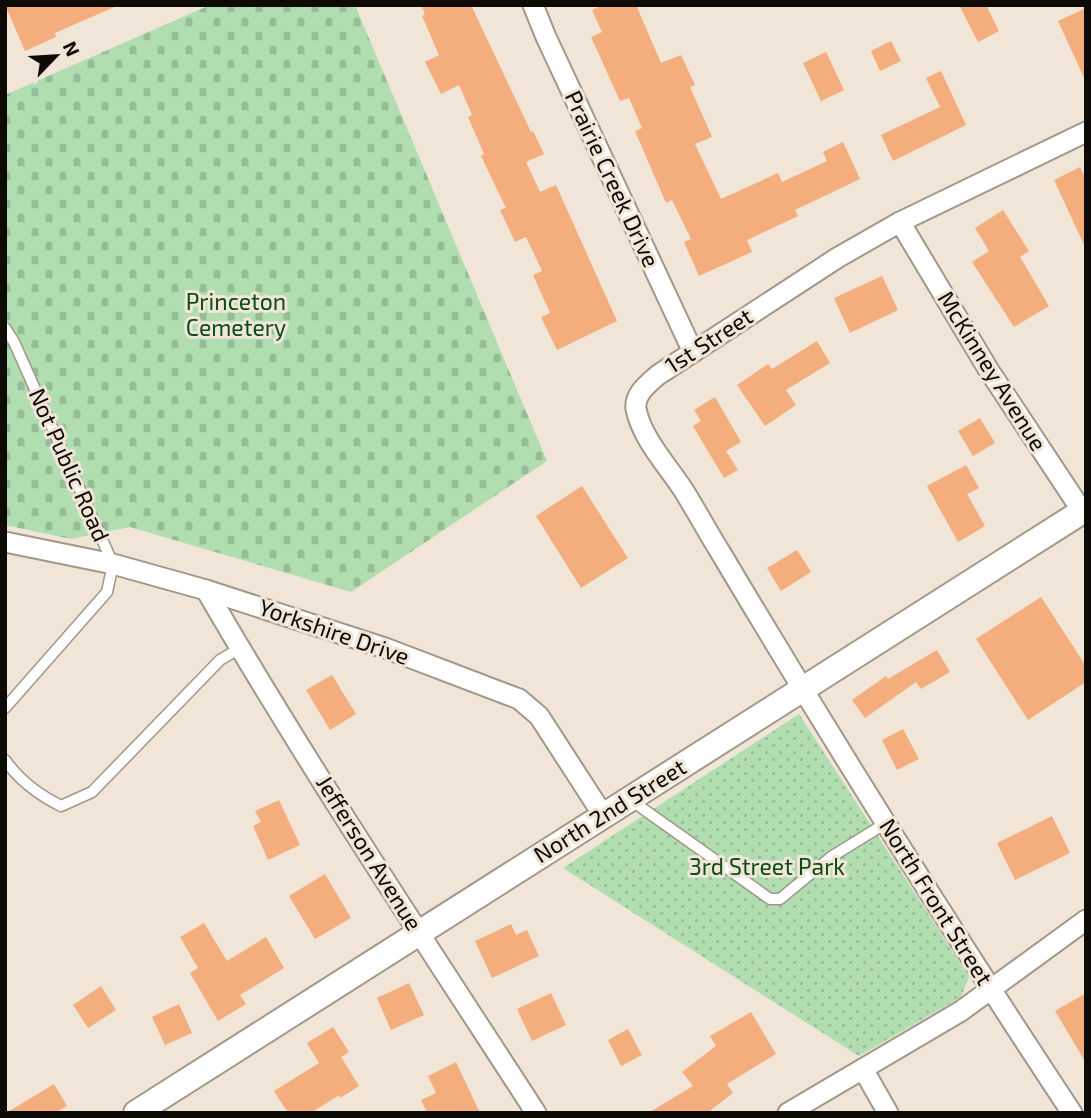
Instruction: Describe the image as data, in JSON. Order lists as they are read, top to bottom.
{
  "streets": {
    "street": [
      "Prairie Creek Drive",
      "1st Street",
      "McKinney Avenue",
      "Yorkshire Drive",
      "North 2nd Street",
      "Jefferson Avenue",
      "North Front Street"
    ],
    "lane": ["Not Public Road"]
  },
  "crossings": [
    ["Prairie Creek Drive", "1st Street"],
    ["1st Street", "McKinney Avenue"],
    ["1st Street", "North 2nd Street"],
    ["1st Street", "North Front Street"],
    ["McKinney Avenue", "North 2nd Street"],
    ["Not Public Road", "Yorkshire Drive"],
    ["Yorkshire Drive", "North 2nd Street"],
    ["Yorkshire Drive", "Jefferson Avenue"],
    ["North 2nd Street", "Jefferson Avenue"],
    ["North 2nd Street", "North Front Street"]
  ],
  "parks": ["Princeton Cemetery", "3rd Street Park"],
  "north": "top right"
}
